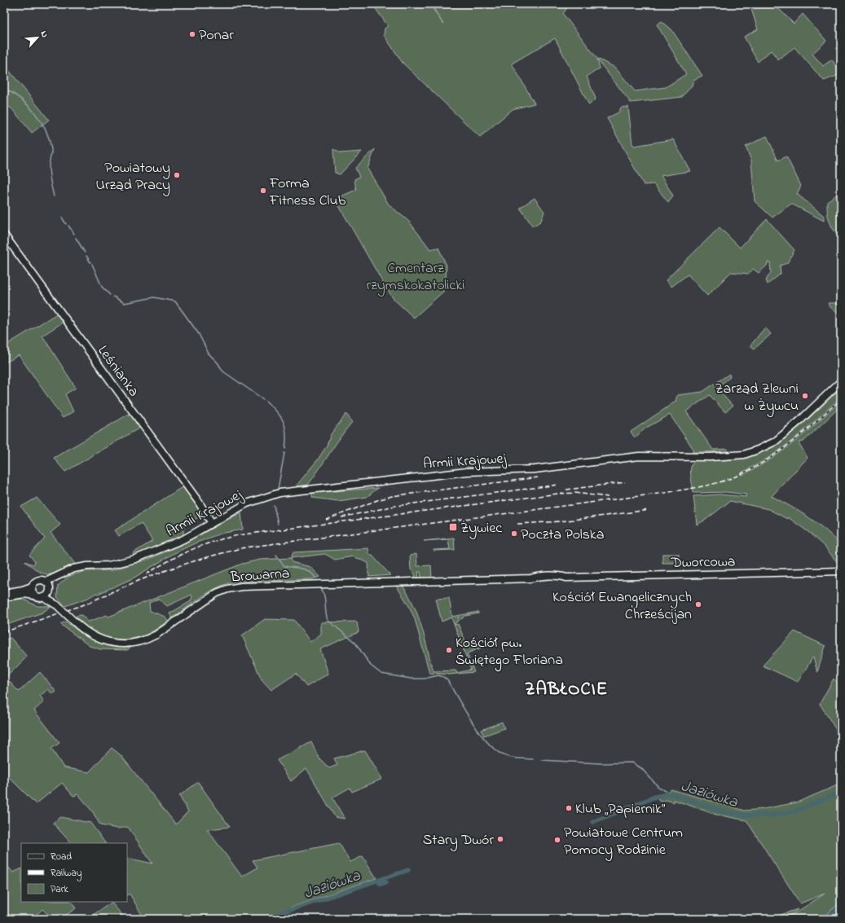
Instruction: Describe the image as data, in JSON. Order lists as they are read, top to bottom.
{
  "streets": {
    "street": [
      "Leśnianka",
      "Armii Krajowej",
      "Dworcowa",
      "Browarna"
    ]
  },
  "crossings": [
    ["Leśnianka", "Armii Krajowej"],
    ["Armii Krajowej", "Browarna"],
    ["Dworcowa", "Browarna"]
  ],
  "districts": ["ZABŁOCIE"],
  "water": ["Jaziówka"],
  "parks": ["Cmentarz rzymskokatolicki"],
  "places": {
    "other": [
      "Ponar",
      "Powiatowy Urząd Pracy",
      "Forma Fitness Club",
      "Zarząd Zlewni w Żywcu",
      "Poczta Polska",
      "Kościół Ewangelicznych Chrześcijan",
      "Kościół pw. Świętego Floriana",
      "Klub „Papiernik”",
      "Stary Dwór",
      "Powiatowe Centrum Pomocy Rodzinie"
    ],
    "transit": ["Żywiec"]
  },
  "legend": ["Road", "Railway", "Park"],
  "north": "top right"
}
